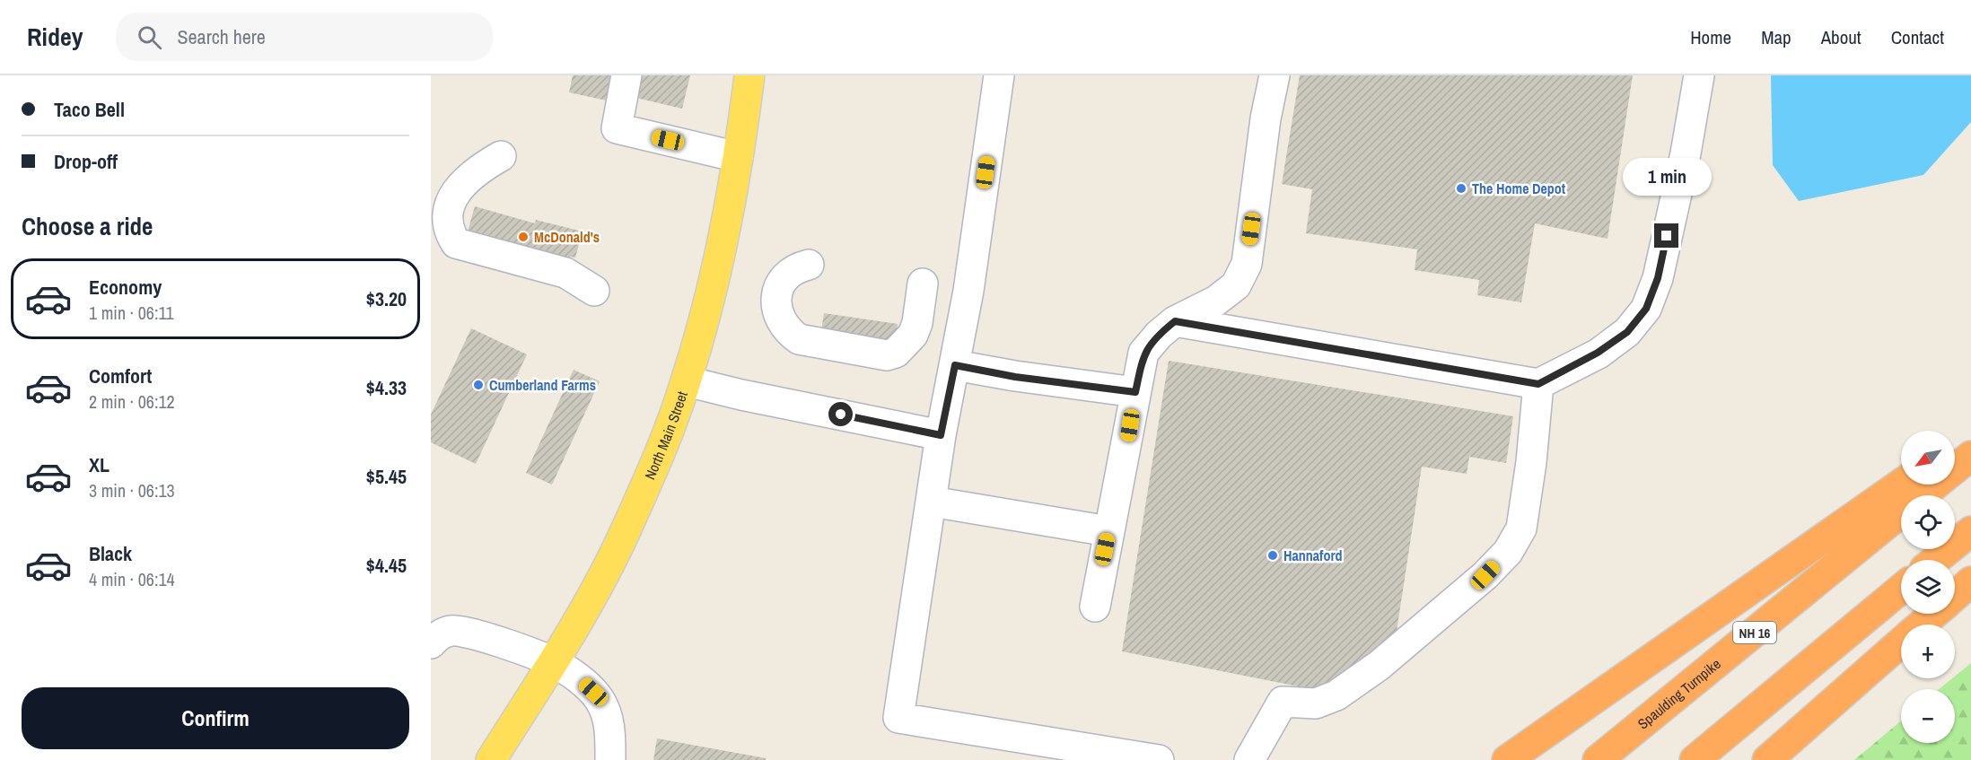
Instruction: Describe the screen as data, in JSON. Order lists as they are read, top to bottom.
{
  "streets": {
    "highway": ["NH 16", "Spaulding Turnpike"],
    "main road": ["North Main Street"]
  },
  "places": [
    "The Home Depot",
    "McDonald's",
    "Cumberland Farms",
    "Hannaford"
  ],
  "north": "bottom left",
  "page": {
    "header": "Ridey",
    "search": "Search here",
    "nav": [
      "Home",
      "Map",
      "About",
      "Contact"
    ],
    "banner": ["Taco Bell", "Drop-off"],
    "bubble": "1 min",
    "heading": "Choose a ride",
    "list": [
      {
        "name": "Economy",
        "note": "1 min · 06:11",
        "value": "$3.20"
      },
      {
        "name": "Comfort",
        "note": "2 min · 06:12",
        "value": "$4.33"
      },
      {
        "name": "XL",
        "note": "3 min · 06:13",
        "value": "$5.45"
      },
      {
        "name": "Black",
        "note": "4 min · 06:14",
        "value": "$4.45"
      }
    ],
    "map_buttons": ["+", "−"],
    "buttons": "Confirm"
  }
}
